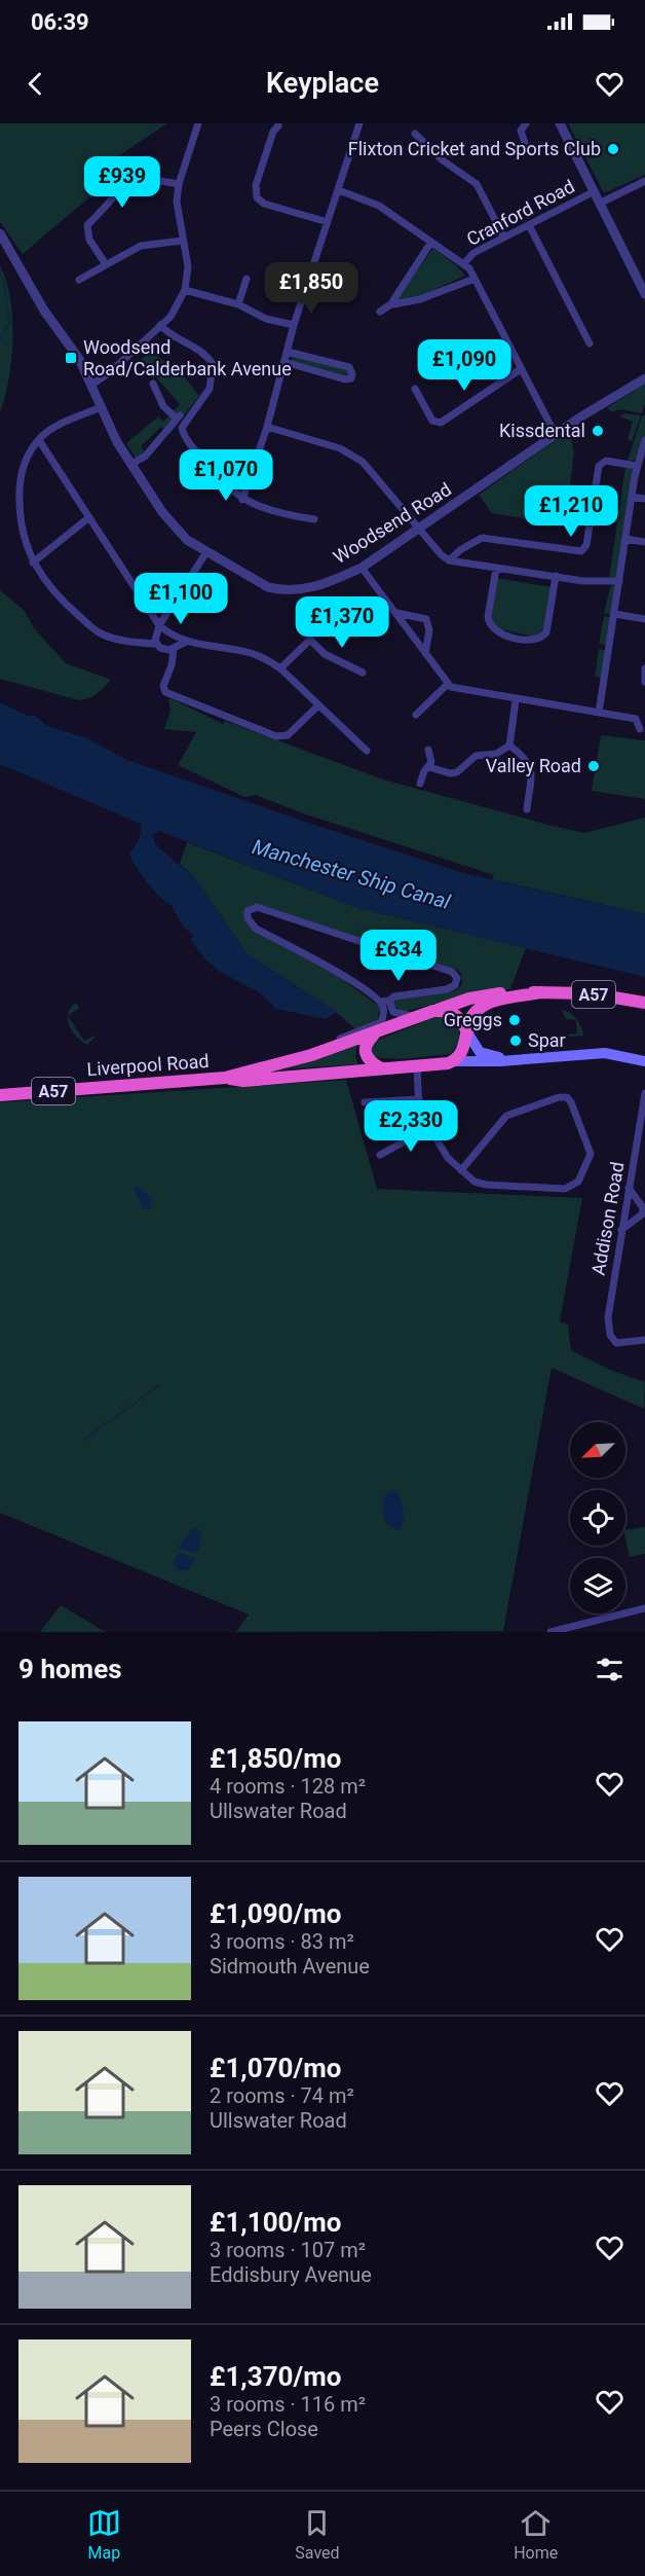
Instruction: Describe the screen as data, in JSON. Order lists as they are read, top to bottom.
{
  "streets": {
    "highway": ["A57", "Liverpool Road"],
    "street": ["Cranford Road", "Woodsend Road", "Addison Road"]
  },
  "crossings": [
    ["A57", "Liverpool Road"]
  ],
  "water": ["Manchester Ship Canal"],
  "places": {
    "other": [
      "Flixton Cricket and Sports Club",
      "Kissdental",
      "Valley Road",
      "Greggs",
      "Spar"
    ],
    "transit": ["Woodsend Road/Calderbank Avenue"]
  },
  "north": "bottom left",
  "page": {
    "status": "06:39",
    "header": "Keyplace",
    "price": [
      "£939",
      "£1,850",
      "£1,090",
      "£1,070",
      "£1,210",
      "£1,100",
      "£1,370",
      "£634",
      "£2,330"
    ],
    "heading": "9 homes",
    "list": [
      {
        "name": "£1,850/mo",
        "note": "4 rooms · 128 m² · Ullswater Road"
      },
      {
        "name": "£1,090/mo",
        "note": "3 rooms · 83 m² · Sidmouth Avenue"
      },
      {
        "name": "£1,070/mo",
        "note": "2 rooms · 74 m² · Ullswater Road"
      },
      {
        "name": "£1,100/mo",
        "note": "3 rooms · 107 m² · Eddisbury Avenue"
      },
      {
        "name": "£1,370/mo",
        "note": "3 rooms · 116 m² · Peers Close"
      }
    ],
    "tabs": ["Map", "Saved", "Home"]
  }
}
